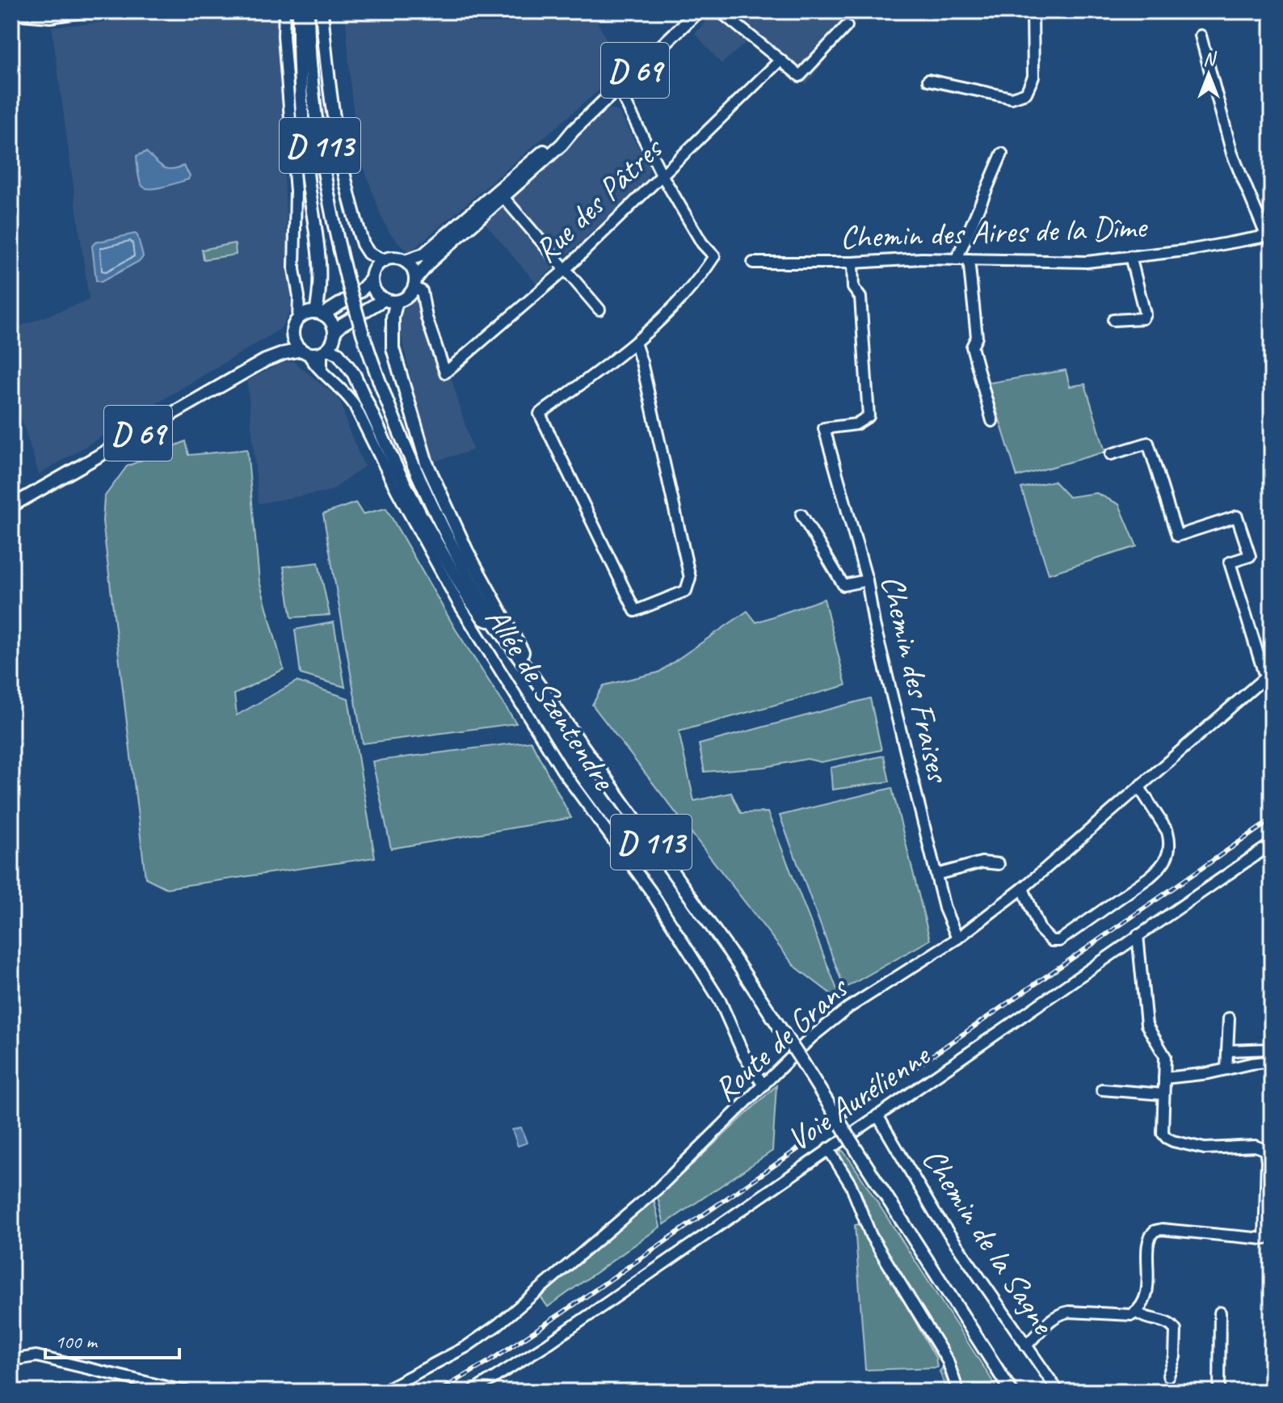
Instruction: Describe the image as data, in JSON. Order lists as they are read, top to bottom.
{
  "streets": {
    "main road": ["D 69", "D 113"],
    "street": [
      "Rue des Pâtres",
      "Chemin des Aires de la Dîme",
      "Chemin des Fraises",
      "Allée de Szentendre",
      "Route de Grans",
      "Voie Aurélienne",
      "Chemin de la Sagne"
    ]
  },
  "crossings": [
    ["D 69", "D 113"],
    ["D 69", "Rue des Pâtres"],
    ["D 69", "Allée de Szentendre"],
    ["D 113", "Rue des Pâtres"],
    ["Chemin des Aires de la Dîme", "Chemin des Fraises"],
    ["Chemin des Fraises", "Route de Grans"],
    ["Allée de Szentendre", "Route de Grans"],
    ["Voie Aurélienne", "Chemin de la Sagne"]
  ],
  "scale_bar": "100 m",
  "north": "top"
}
